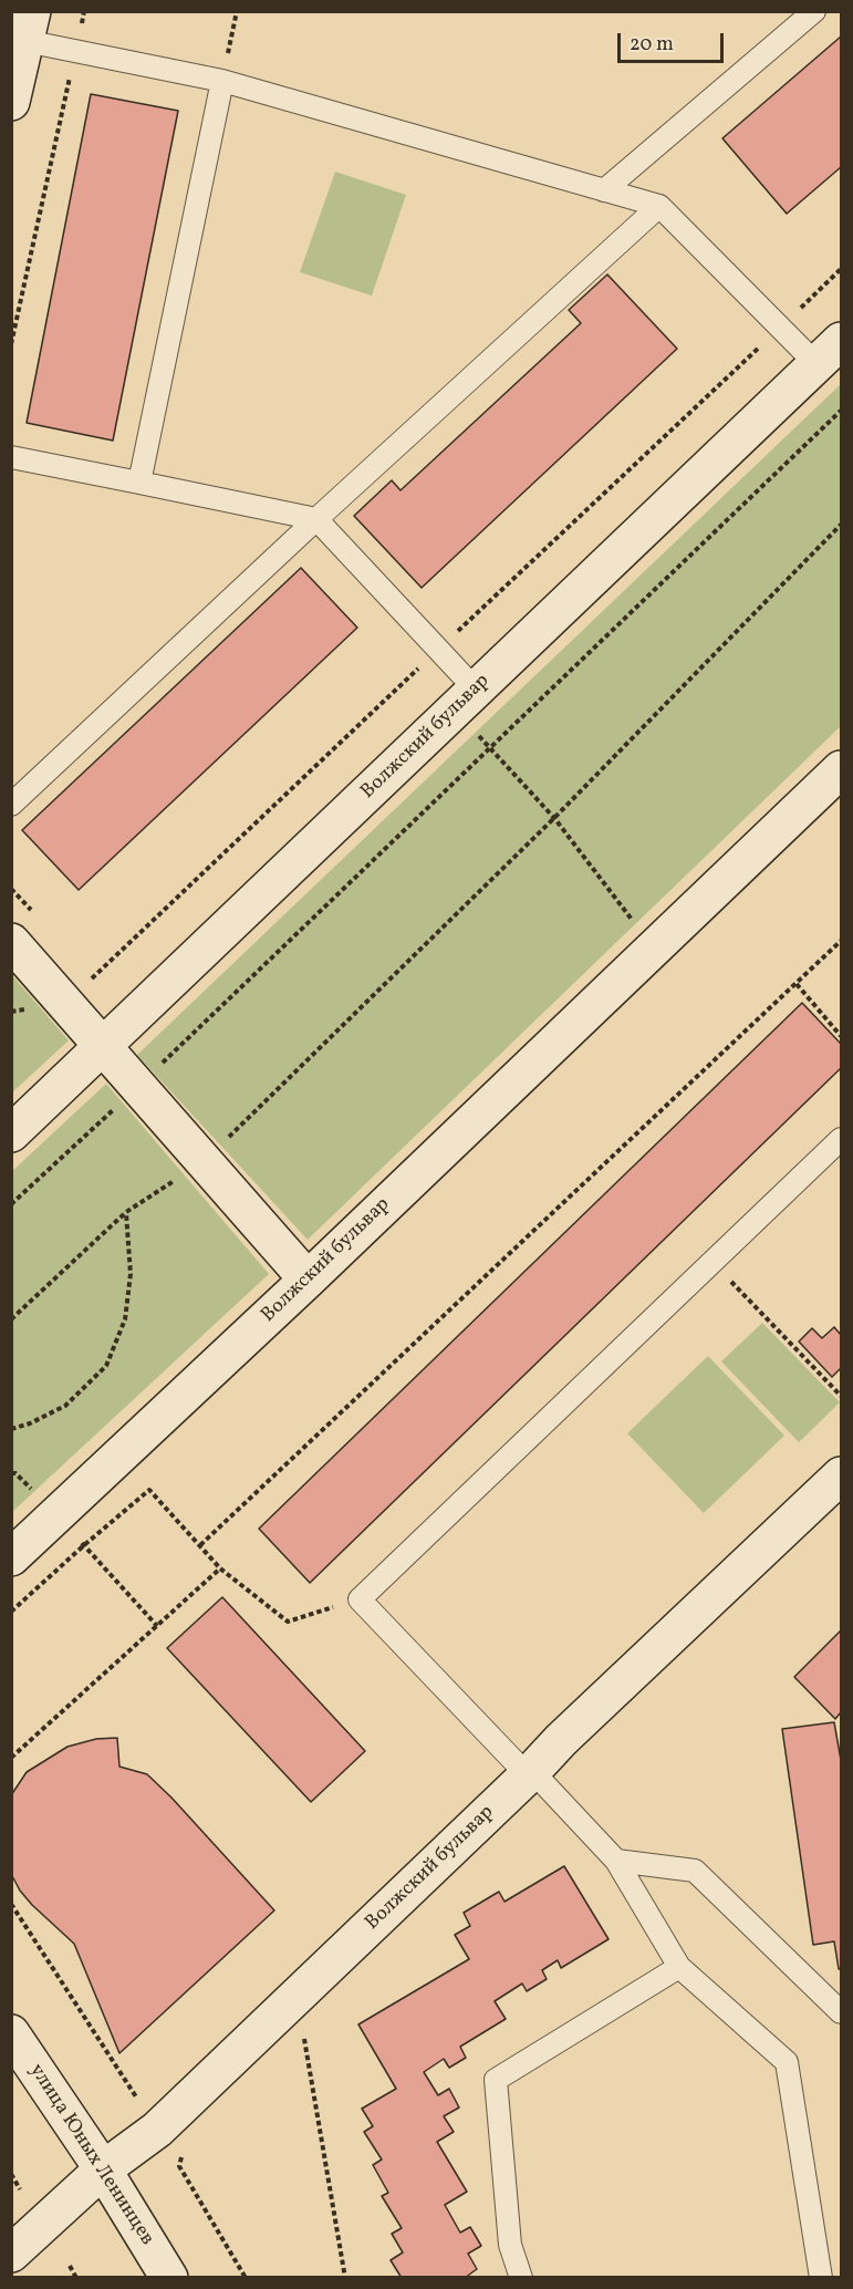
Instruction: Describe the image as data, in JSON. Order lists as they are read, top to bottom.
{
  "streets": {
    "main road": ["Волжский бульвар", "улица Юных Ленинцев"]
  },
  "crossings": [
    ["Волжский бульвар", "улица Юных Ленинцев"]
  ],
  "scale_bar": "20 m"
}
